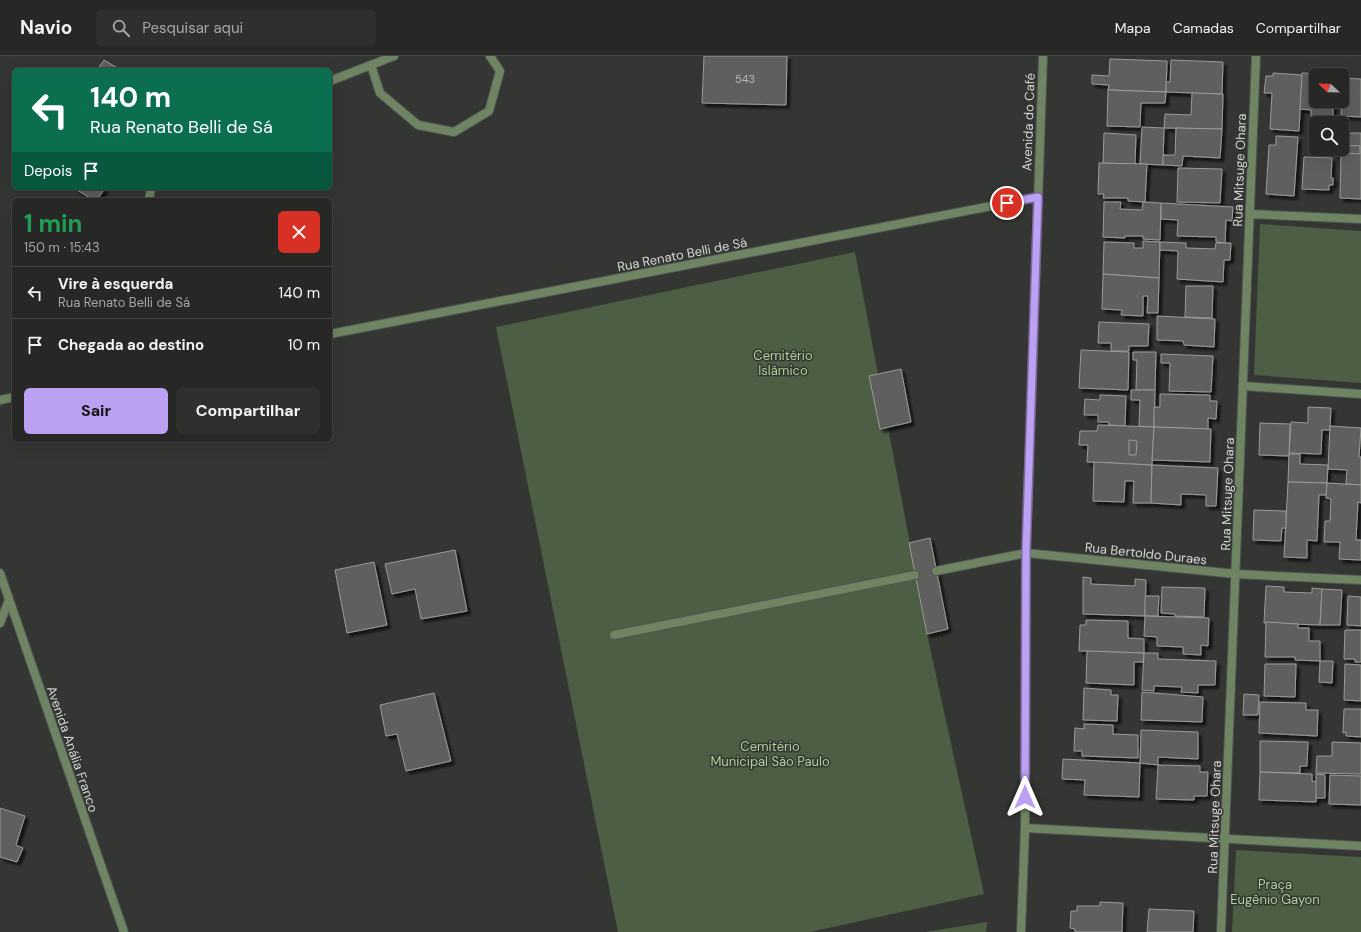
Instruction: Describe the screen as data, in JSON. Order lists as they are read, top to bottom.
{
  "streets": {
    "street": [
      "Avenida do Café",
      "Rua Mitsuge Ohara",
      "Rua Renato Belli de Sá",
      "Rua Bertoldo Duraes",
      "Avenida Anália Franco"
    ]
  },
  "crossings": [
    ["Avenida do Café", "Rua Renato Belli de Sá"],
    ["Avenida do Café", "Rua Bertoldo Duraes"],
    ["Rua Mitsuge Ohara", "Rua Bertoldo Duraes"]
  ],
  "parks": ["Cemitério Islâmico", "Cemitério Municipal São Paulo", "Praça Eugênio Gayon"],
  "house_numbers": ["543"],
  "north": "left",
  "page": {
    "header": "Navio",
    "search": "Pesquisar aqui",
    "nav": ["Mapa", "Camadas", "Compartilhar"],
    "turn": ["140 m", "Rua Renato Belli de Sá"],
    "then": "Depois",
    "heading": ["1 min", "150 m · 15:43"],
    "list": [
      {
        "name": "Vire à esquerda",
        "note": "Rua Renato Belli de Sá",
        "value": "140 m"
      },
      {
        "name": "Chegada ao destino",
        "value": "10 m"
      }
    ],
    "buttons": ["Sair", "Compartilhar"]
  }
}
